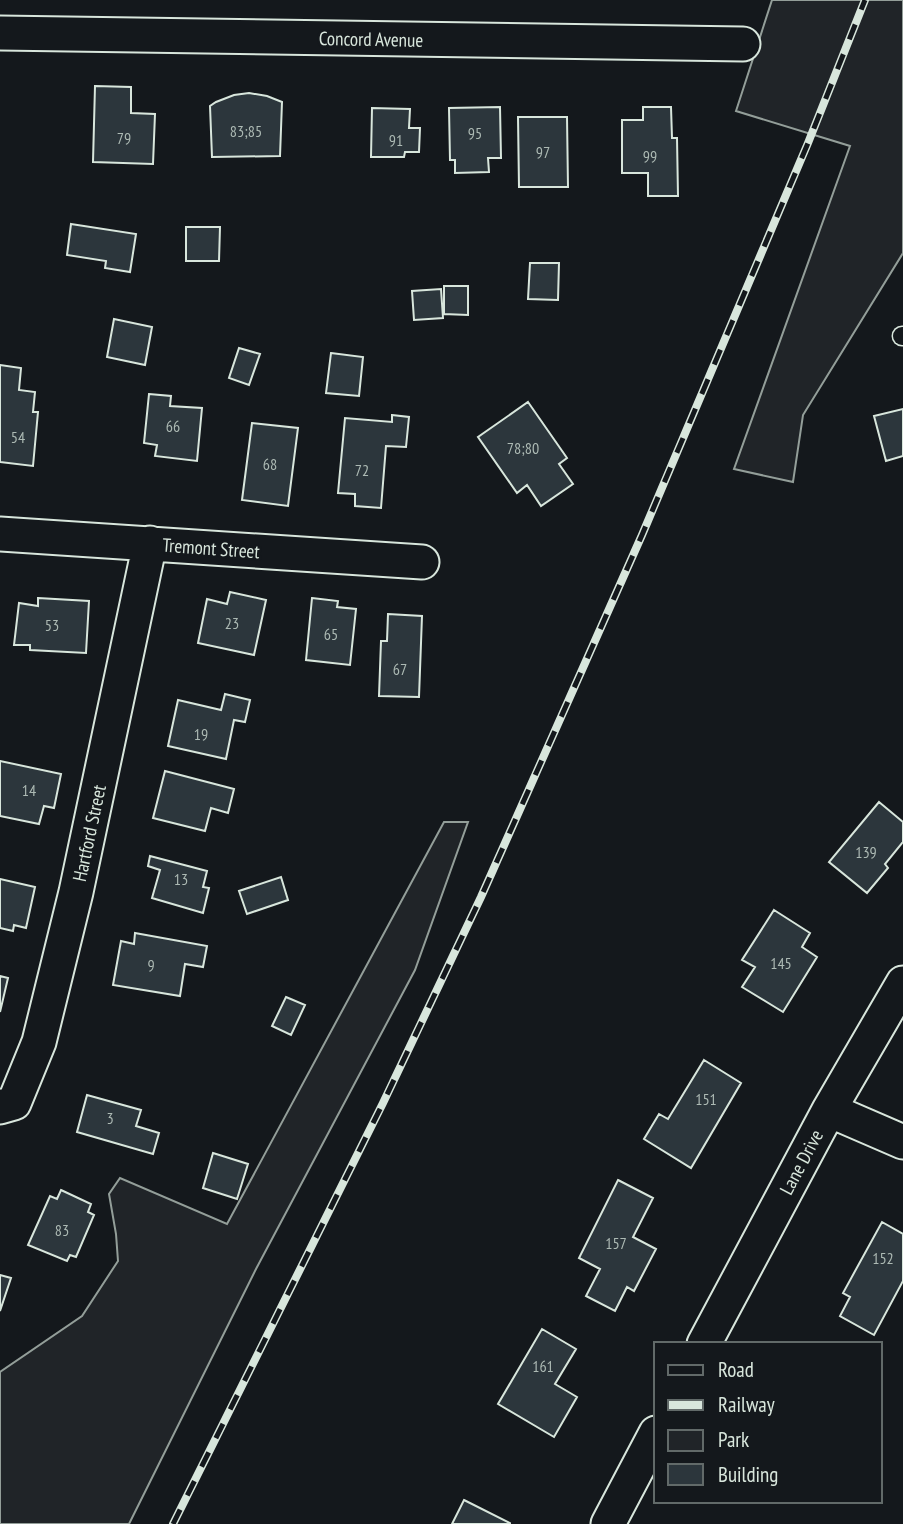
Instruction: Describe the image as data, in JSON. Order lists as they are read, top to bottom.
{
  "streets": {
    "street": [
      "Concord Avenue",
      "Tremont Street",
      "Hartford Street",
      "Lane Drive"
    ]
  },
  "crossings": [
    ["Tremont Street", "Hartford Street"]
  ],
  "house_numbers": [
    "83;85",
    "95",
    "79",
    "91",
    "97",
    "99",
    "66",
    "54",
    "78;80",
    "68",
    "72",
    "23",
    "53",
    "65",
    "67",
    "19",
    "14",
    "139",
    "13",
    "145",
    "9",
    "151",
    "3",
    "83",
    "157",
    "152",
    "161"
  ],
  "legend": [
    "Road",
    "Railway",
    "Park",
    "Building"
  ]
}
